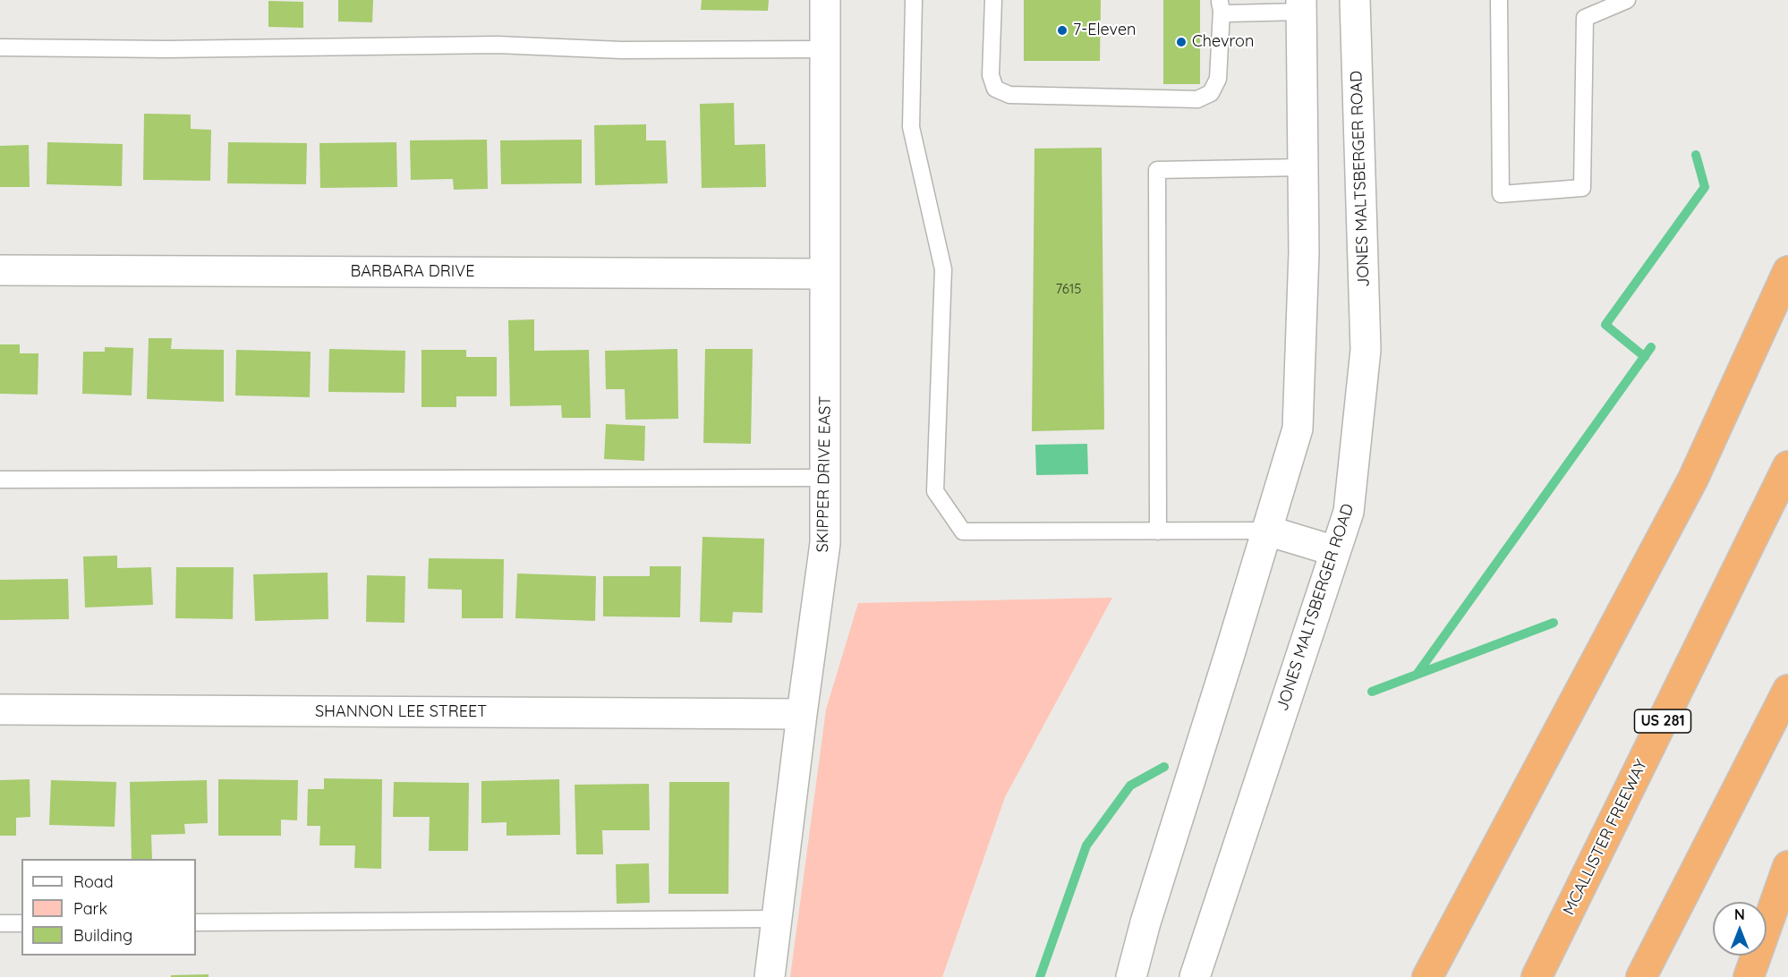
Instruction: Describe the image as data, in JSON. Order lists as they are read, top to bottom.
{
  "streets": {
    "highway": ["US 281", "MCALLISTER FREEWAY"],
    "street": [
      "JONES MALTSBERGER ROAD",
      "BARBARA DRIVE",
      "SKIPPER DRIVE EAST",
      "SHANNON LEE STREET"
    ]
  },
  "crossings": [
    ["BARBARA DRIVE", "SKIPPER DRIVE EAST"],
    ["SKIPPER DRIVE EAST", "SHANNON LEE STREET"]
  ],
  "places": ["7-Eleven", "Chevron"],
  "house_numbers": ["7615"],
  "legend": ["Road", "Park", "Building"],
  "north": "top"
}
